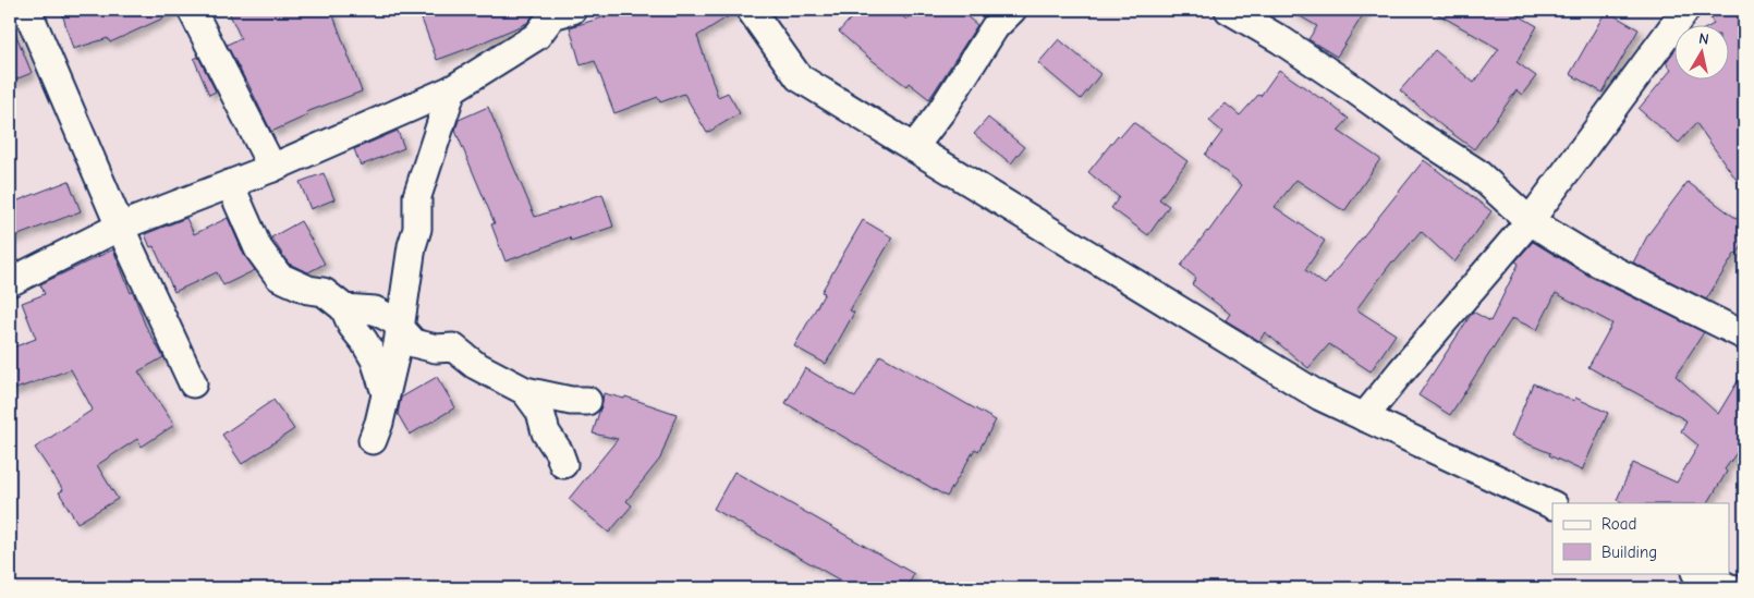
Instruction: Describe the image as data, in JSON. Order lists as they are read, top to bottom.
{
  "legend": ["Road", "Building"],
  "north": "top"
}
